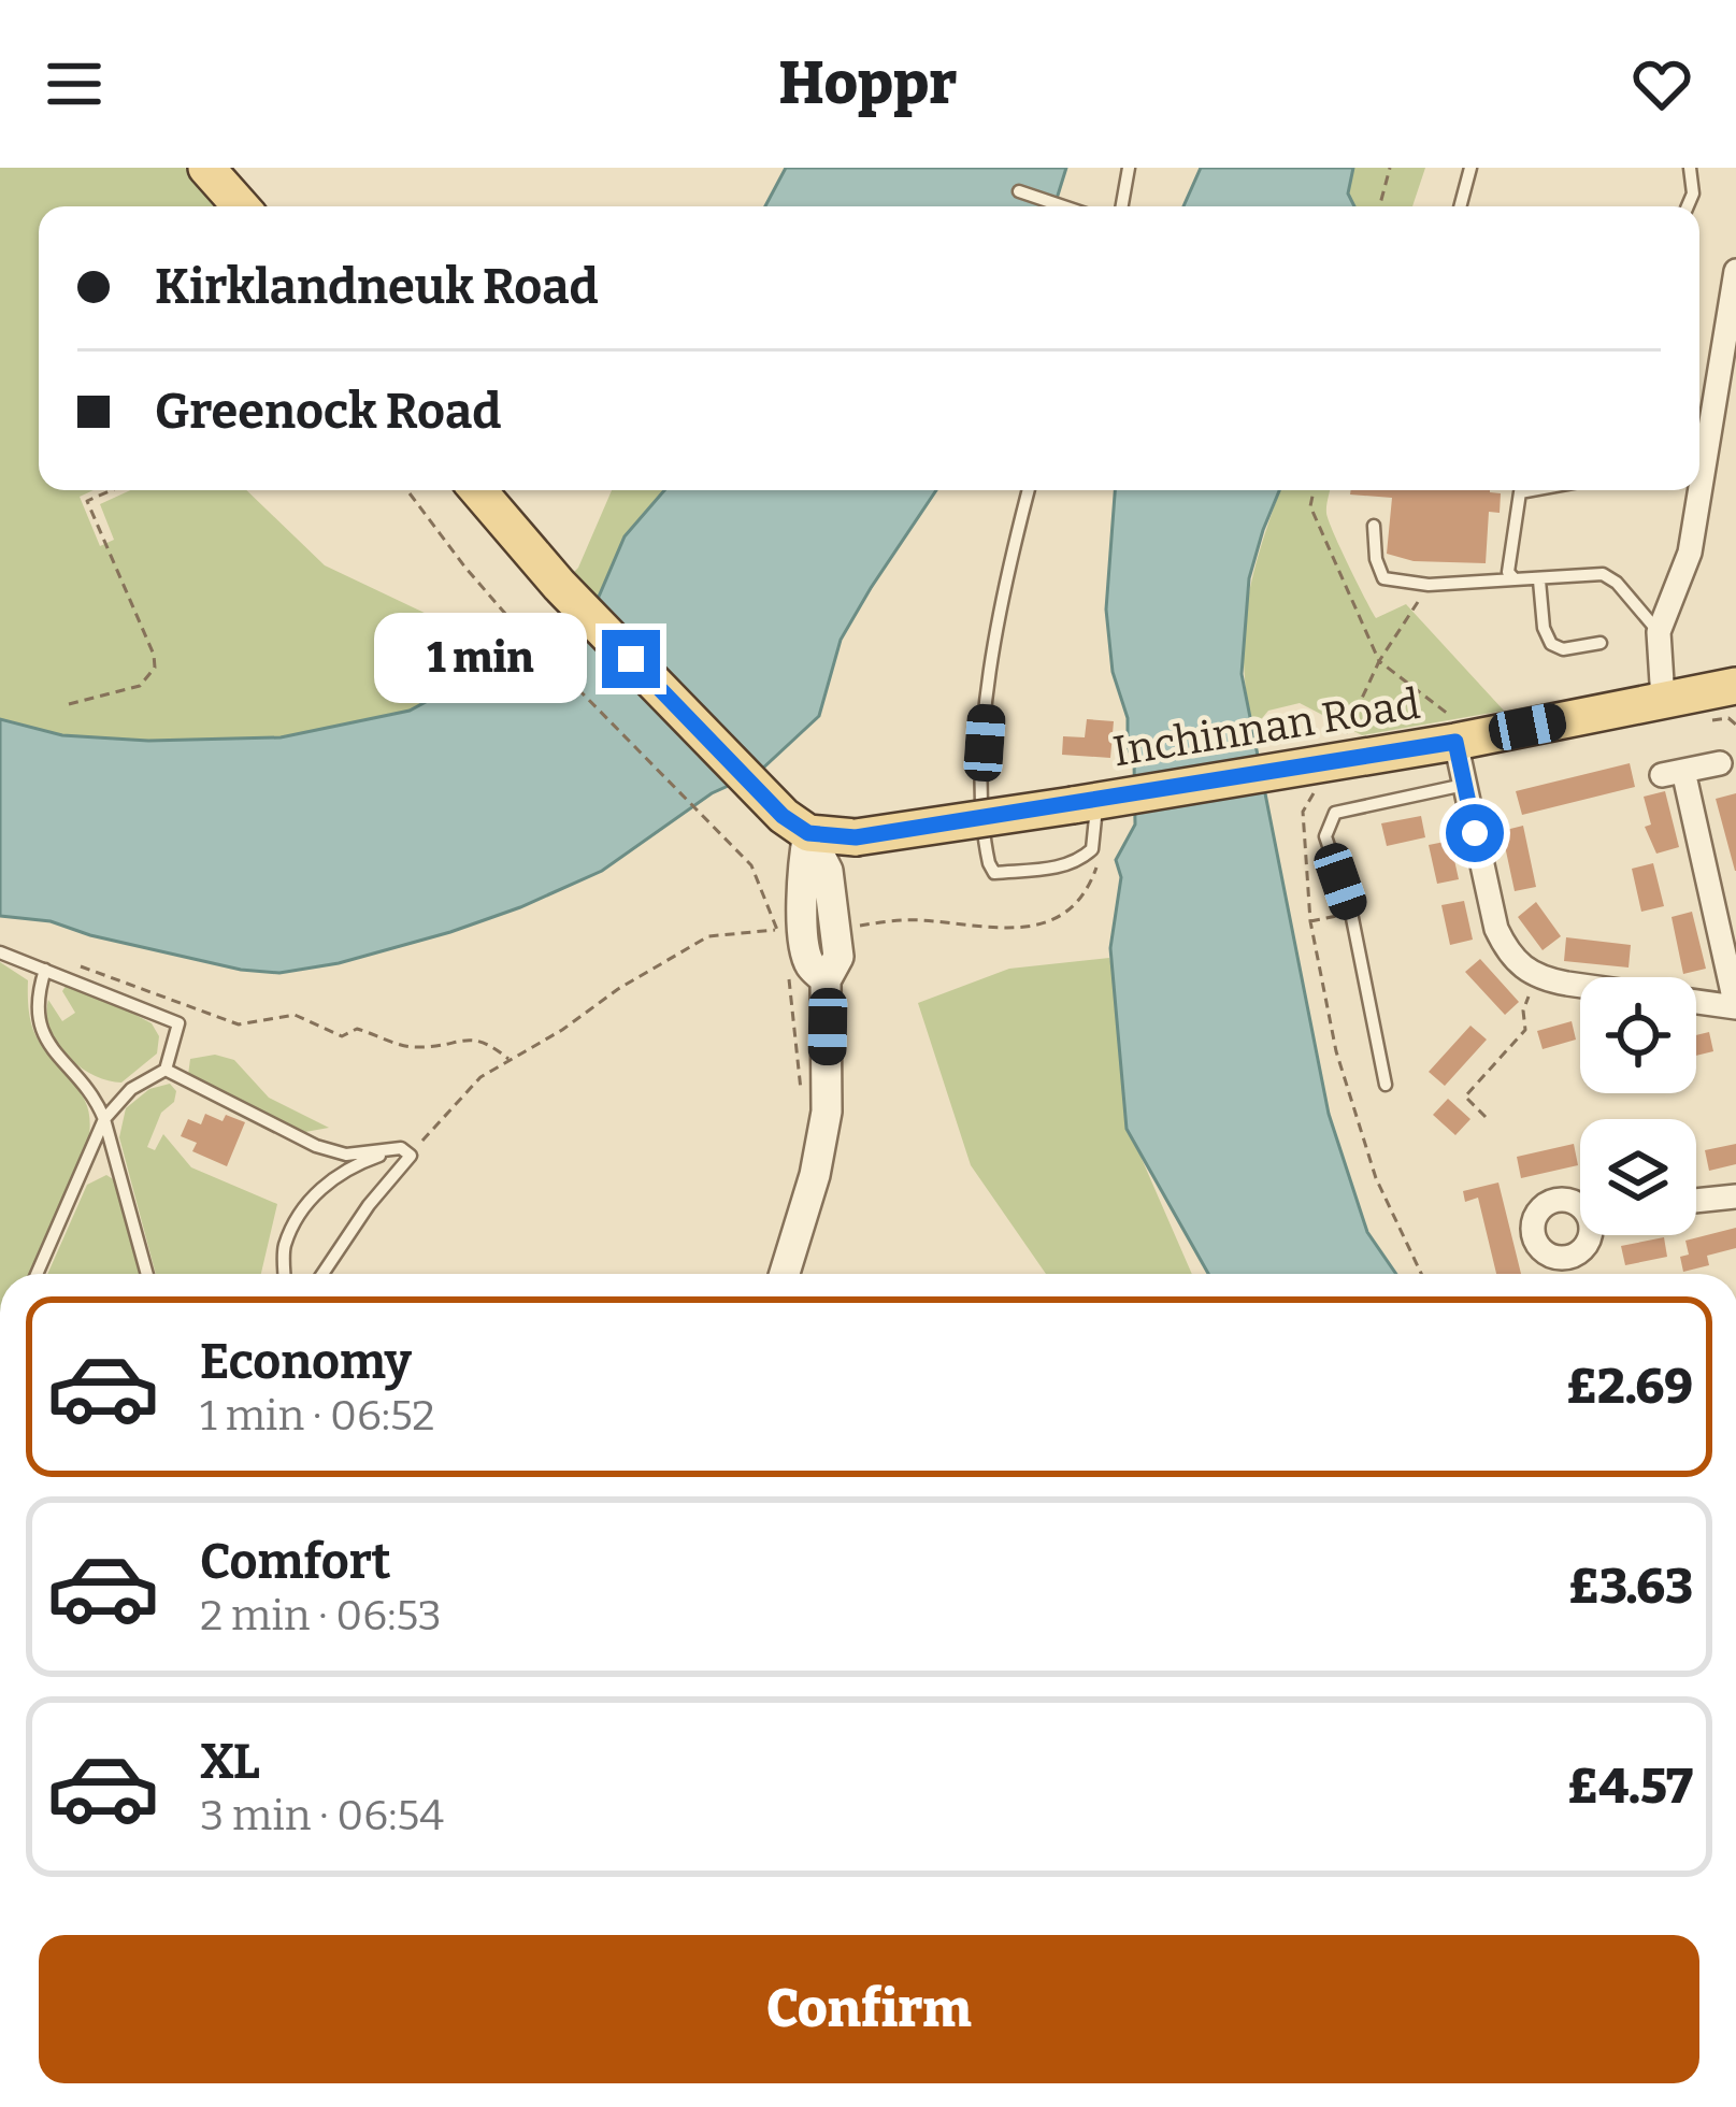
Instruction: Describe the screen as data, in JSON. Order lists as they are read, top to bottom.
{
  "streets": {
    "main road": ["Inchinnan Road"]
  },
  "page": {
    "header": "Hoppr",
    "banner": ["Kirklandneuk Road", "Greenock Road"],
    "bubble": "1 min",
    "list": [
      {
        "name": "Economy",
        "note": "1 min · 06:52",
        "value": "£2.69"
      },
      {
        "name": "Comfort",
        "note": "2 min · 06:53",
        "value": "£3.63"
      },
      {
        "name": "XL",
        "note": "3 min · 06:54",
        "value": "£4.57"
      }
    ],
    "buttons": "Confirm"
  }
}
